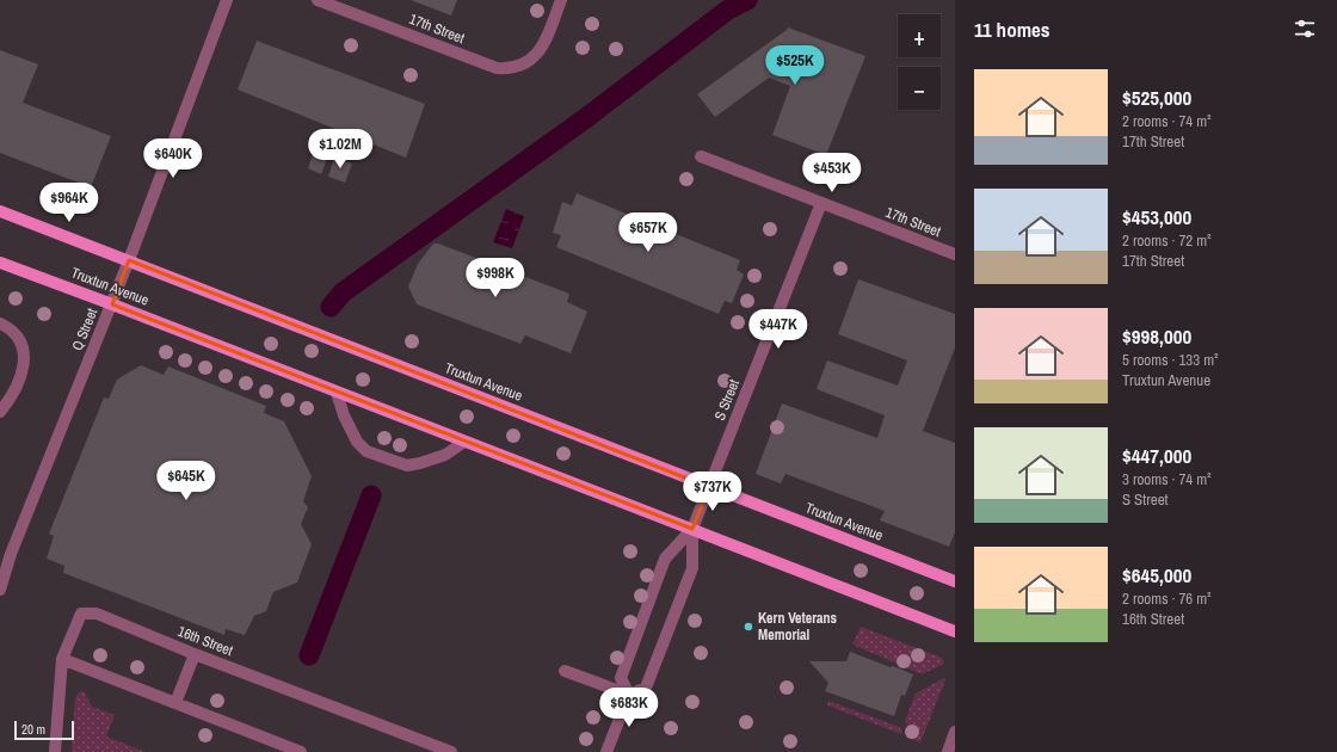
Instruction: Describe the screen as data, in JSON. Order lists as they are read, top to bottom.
{
  "streets": {
    "main road": ["Truxtun Avenue"],
    "street": [
      "17th Street",
      "Q Street",
      "S Street",
      "16th Street"
    ]
  },
  "crossings": [
    ["17th Street", "S Street"],
    ["Truxtun Avenue", "Q Street"],
    ["Truxtun Avenue", "S Street"]
  ],
  "places": ["Kern Veterans Memorial"],
  "scale_bar": "20 m",
  "page": {
    "heading": "11 homes",
    "map_buttons": ["+", "−"],
    "price": [
      "$525K",
      "$1.02M",
      "$640K",
      "$453K",
      "$964K",
      "$657K",
      "$998K",
      "$447K",
      "$645K",
      "$737K",
      "$683K"
    ],
    "list": [
      {
        "name": "$525,000",
        "note": "2 rooms · 74 m² · 17th Street"
      },
      {
        "name": "$453,000",
        "note": "2 rooms · 72 m² · 17th Street"
      },
      {
        "name": "$998,000",
        "note": "5 rooms · 133 m² · Truxtun Avenue"
      },
      {
        "name": "$447,000",
        "note": "3 rooms · 74 m² · S Street"
      },
      {
        "name": "$645,000",
        "note": "2 rooms · 76 m² · 16th Street"
      }
    ],
    "scale": "20 m"
  }
}
